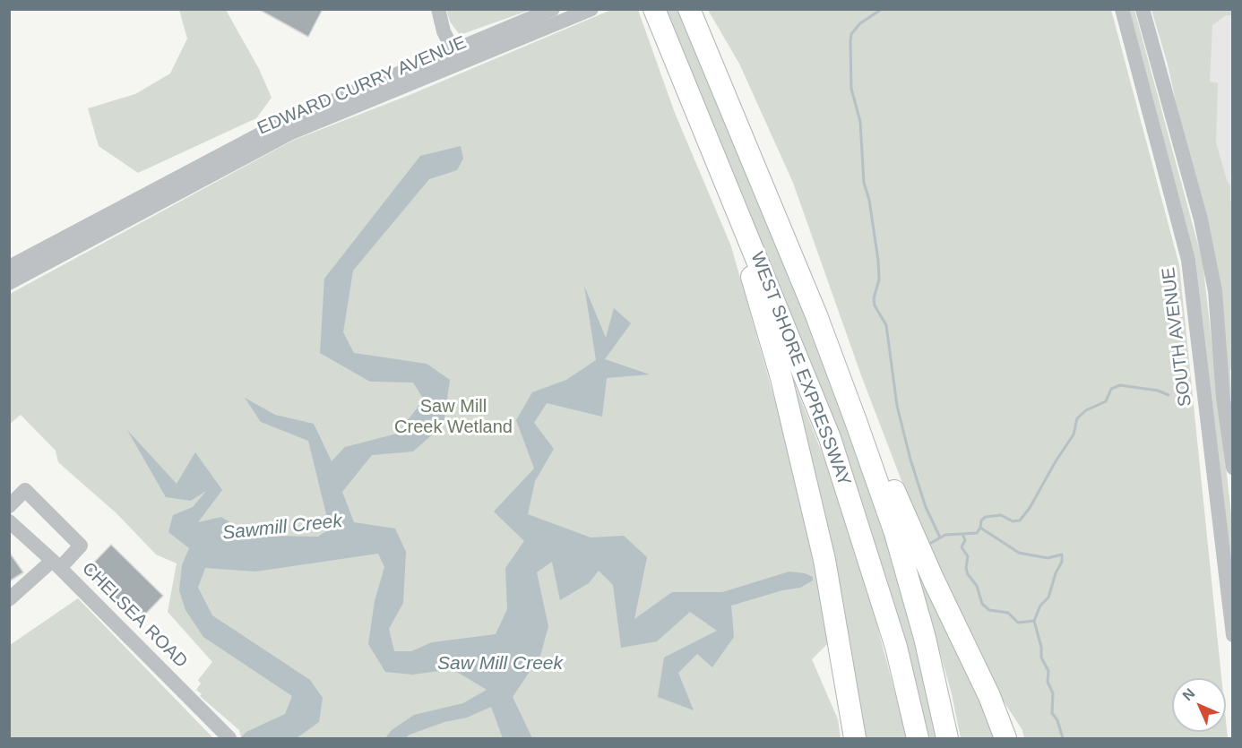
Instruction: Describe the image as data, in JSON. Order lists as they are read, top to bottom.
{
  "streets": {
    "highway": ["WEST SHORE EXPRESSWAY"],
    "street": ["EDWARD CURRY AVENUE", "SOUTH AVENUE", "CHELSEA ROAD"]
  },
  "water": ["Sawmill Creek", "Saw Mill Creek"],
  "parks": ["Saw Mill Creek Wetland"],
  "north": "top left"
}
